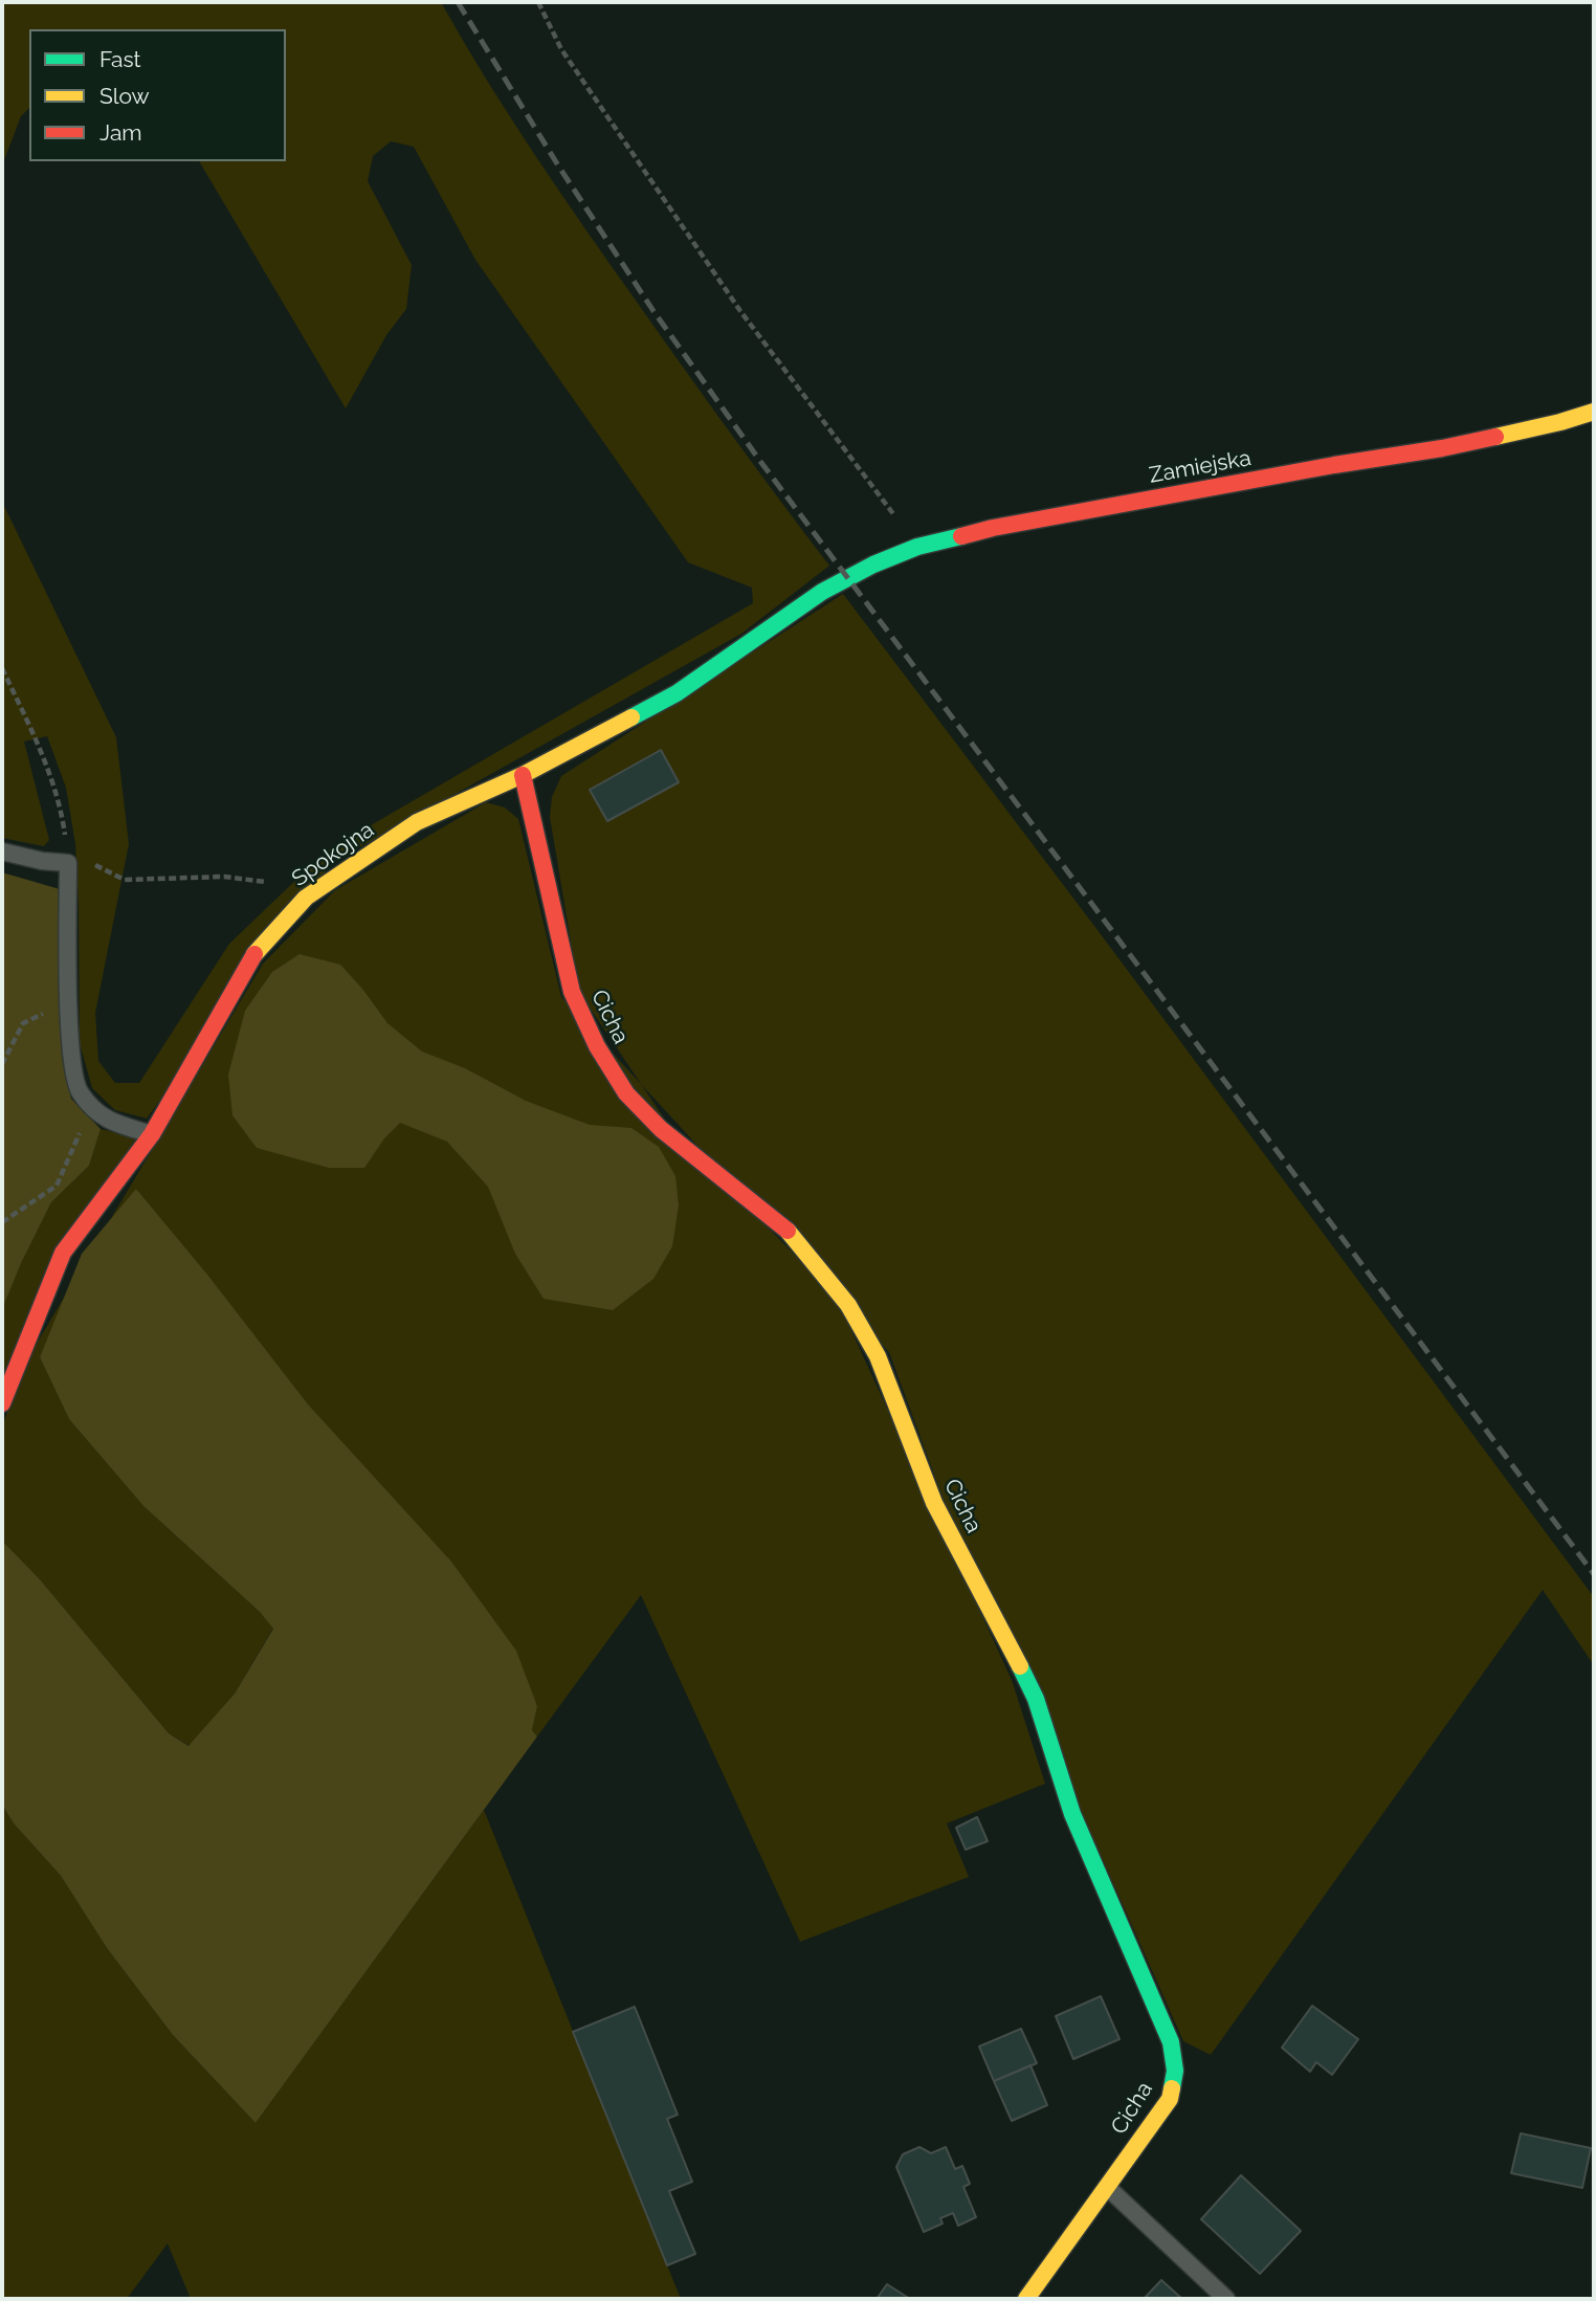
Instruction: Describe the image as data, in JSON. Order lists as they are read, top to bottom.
{
  "streets": {
    "street": ["Zamiejska", "Spokojna", "Cicha"]
  },
  "crossings": [
    ["Zamiejska", "Spokojna"],
    ["Spokojna", "Cicha"]
  ],
  "legend": ["Fast", "Slow", "Jam"]
}
